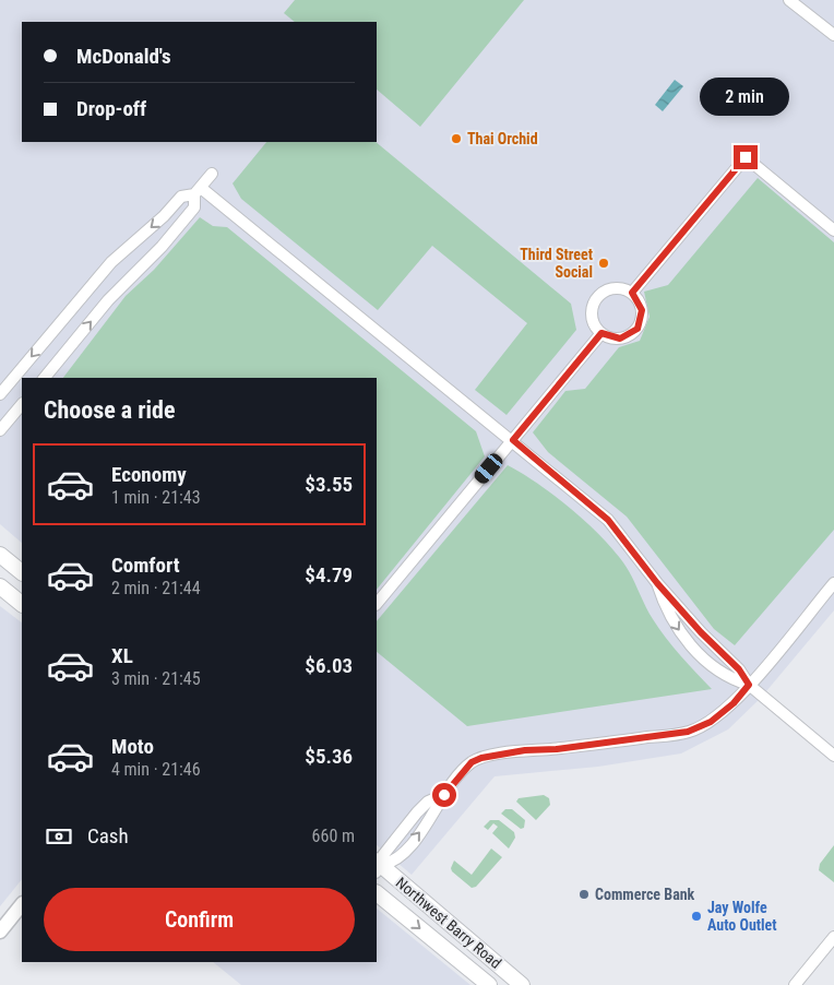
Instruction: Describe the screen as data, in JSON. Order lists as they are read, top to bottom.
{
  "streets": {
    "main road": ["Northwest Barry Road"]
  },
  "places": [
    "Thai Orchid",
    "Third Street Social",
    "Commerce Bank",
    "Jay Wolfe Auto Outlet"
  ],
  "page": {
    "banner": ["McDonald's", "Drop-off"],
    "bubble": "2 min",
    "heading": "Choose a ride",
    "list": [
      {
        "name": "Economy",
        "note": "1 min · 21:43",
        "value": "$3.55"
      },
      {
        "name": "Comfort",
        "note": "2 min · 21:44",
        "value": "$4.79"
      },
      {
        "name": "XL",
        "note": "3 min · 21:45",
        "value": "$6.03"
      },
      {
        "name": "Moto",
        "note": "4 min · 21:46",
        "value": "$5.36"
      }
    ],
    "pay": ["Cash", "660 m"],
    "buttons": "Confirm"
  }
}
